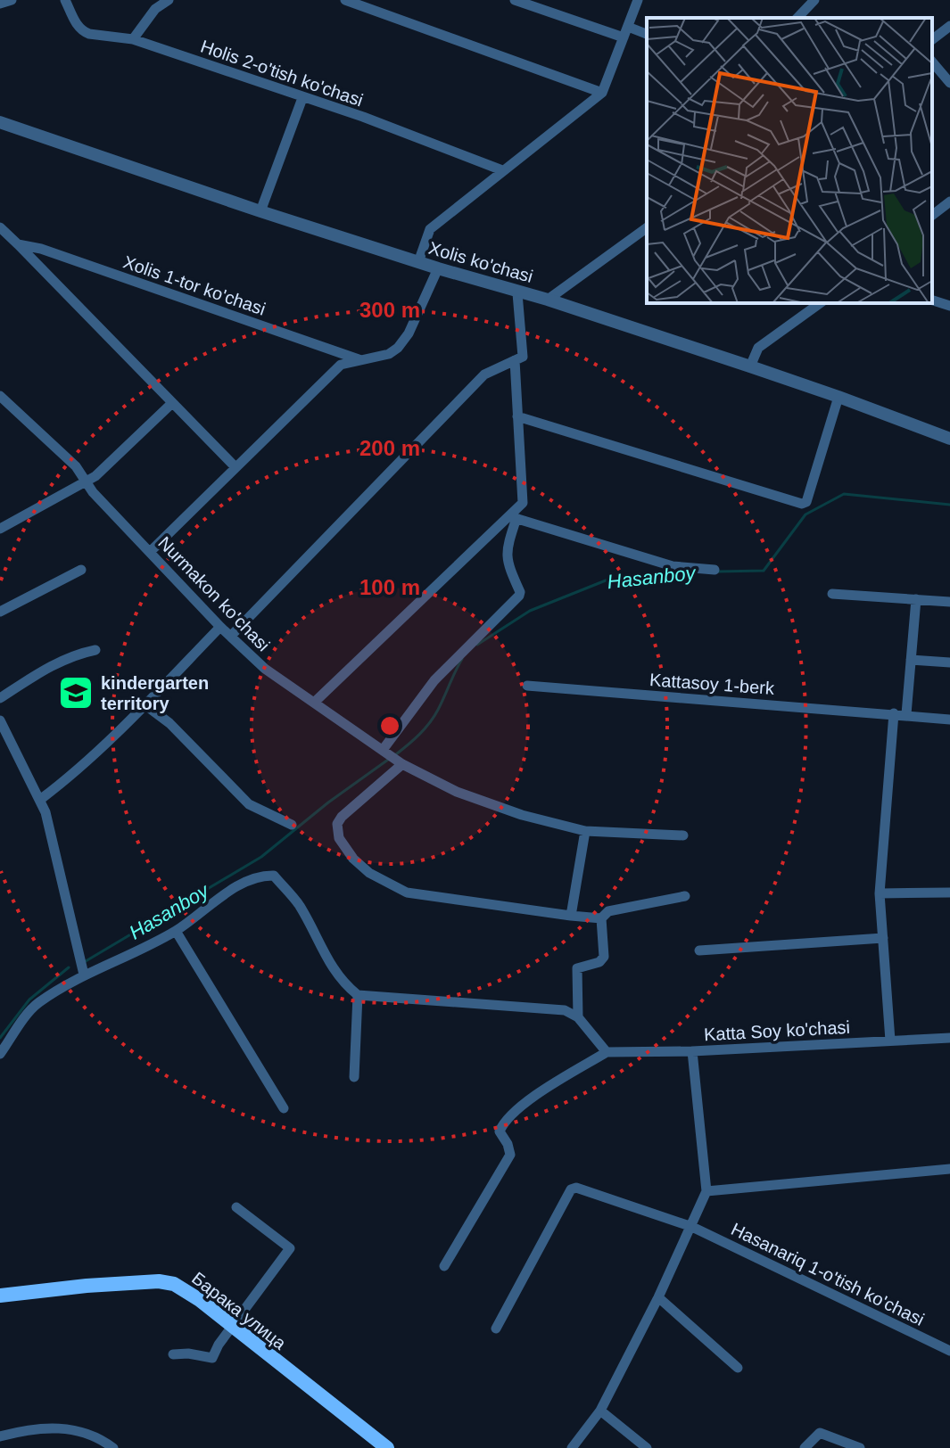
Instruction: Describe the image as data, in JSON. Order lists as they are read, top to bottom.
{
  "streets": {
    "main road": ["Барака улица"],
    "street": [
      "Holis 2-o'tish ko'chasi",
      "Xolis ko'chasi",
      "Xolis 1-tor ko'chasi",
      "Nurmakon ko'chasi",
      "Kattasoy 1-berk",
      "Katta Soy ko'chasi",
      "Hasanariq 1-o'tish ko'chasi"
    ]
  },
  "water": ["Hasanboy"],
  "places": {
    "school or university": ["kindergarten territory"]
  },
  "rings": ["300 m", "200 m", "100 m"]
}
